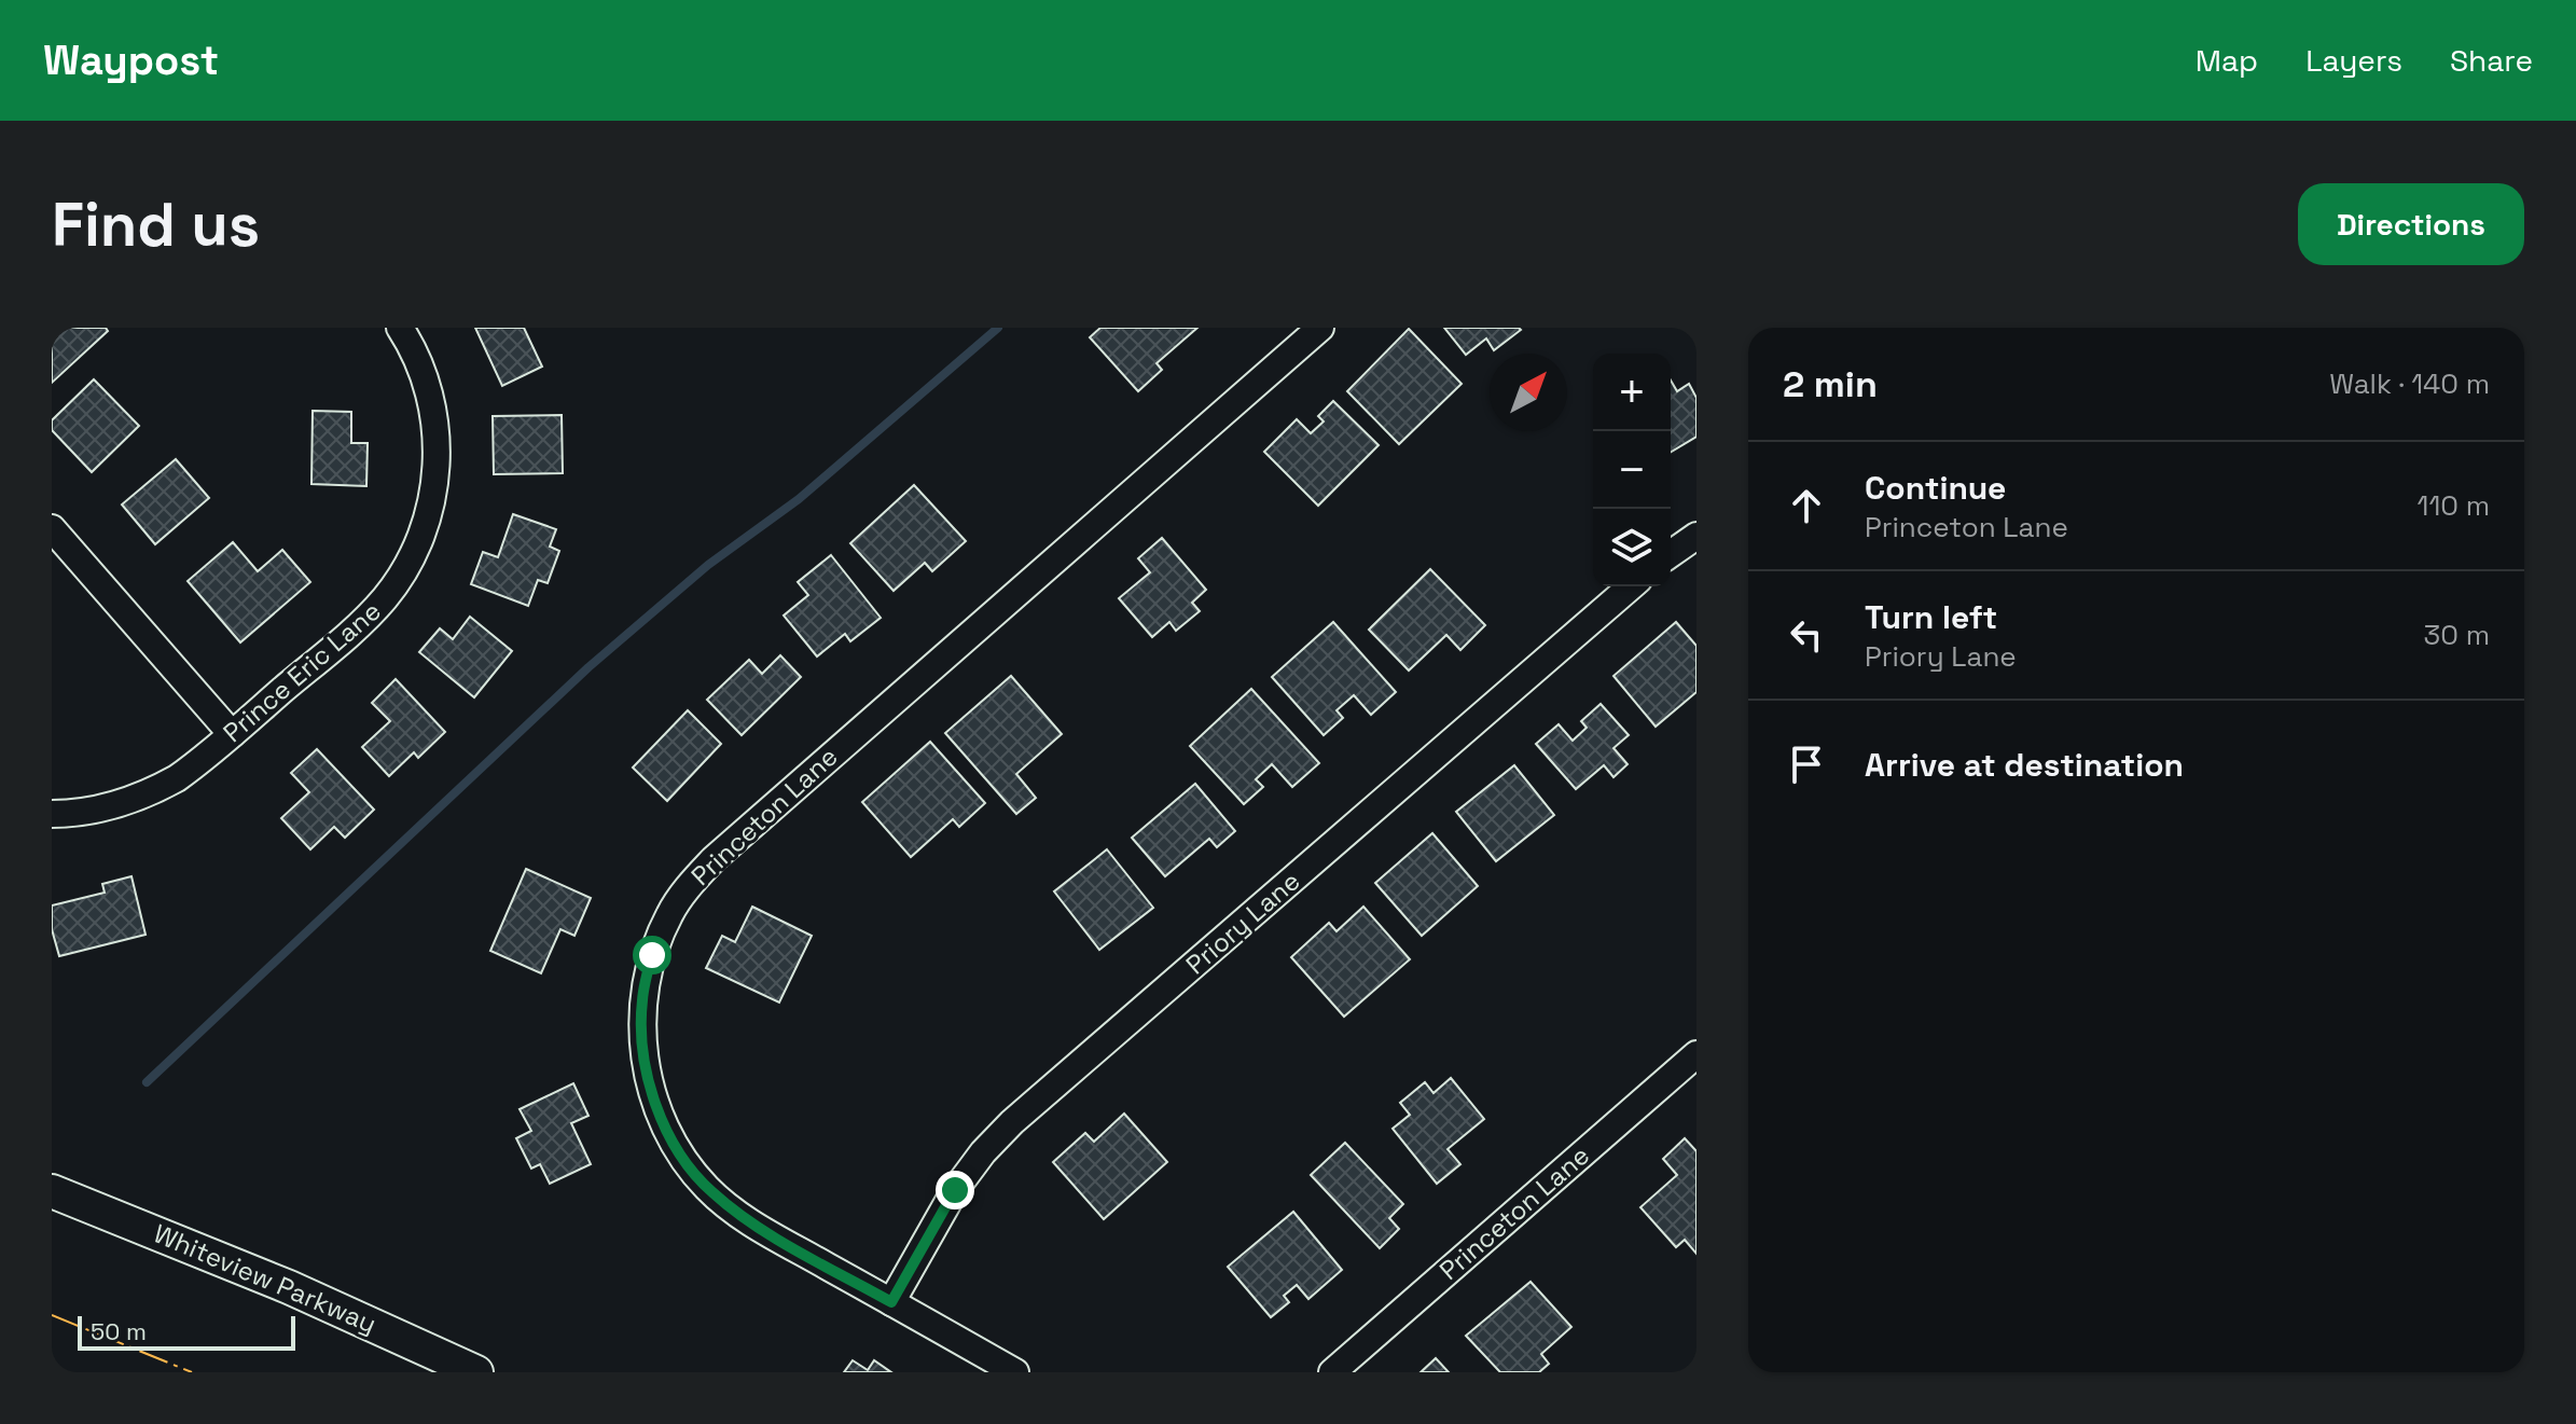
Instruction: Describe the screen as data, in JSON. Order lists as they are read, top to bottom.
{
  "streets": {
    "street": [
      "Prince Eric Lane",
      "Princeton Lane",
      "Priory Lane",
      "Whiteview Parkway"
    ]
  },
  "crossings": [
    ["Princeton Lane", "Priory Lane"]
  ],
  "scale_bar": "50 m",
  "north": "top right",
  "page": {
    "header": "Waypost",
    "nav": ["Map", "Layers", "Share"],
    "buttons": "Directions",
    "title": "Find us",
    "heading": ["2 min", "Walk · 140 m"],
    "map_buttons": ["+", "−"],
    "list": [
      ["Continue", "Princeton Lane", "110 m"],
      ["Turn left", "Priory Lane", "30 m"],
      "Arrive at destination"
    ],
    "scale": "50 m"
  }
}
